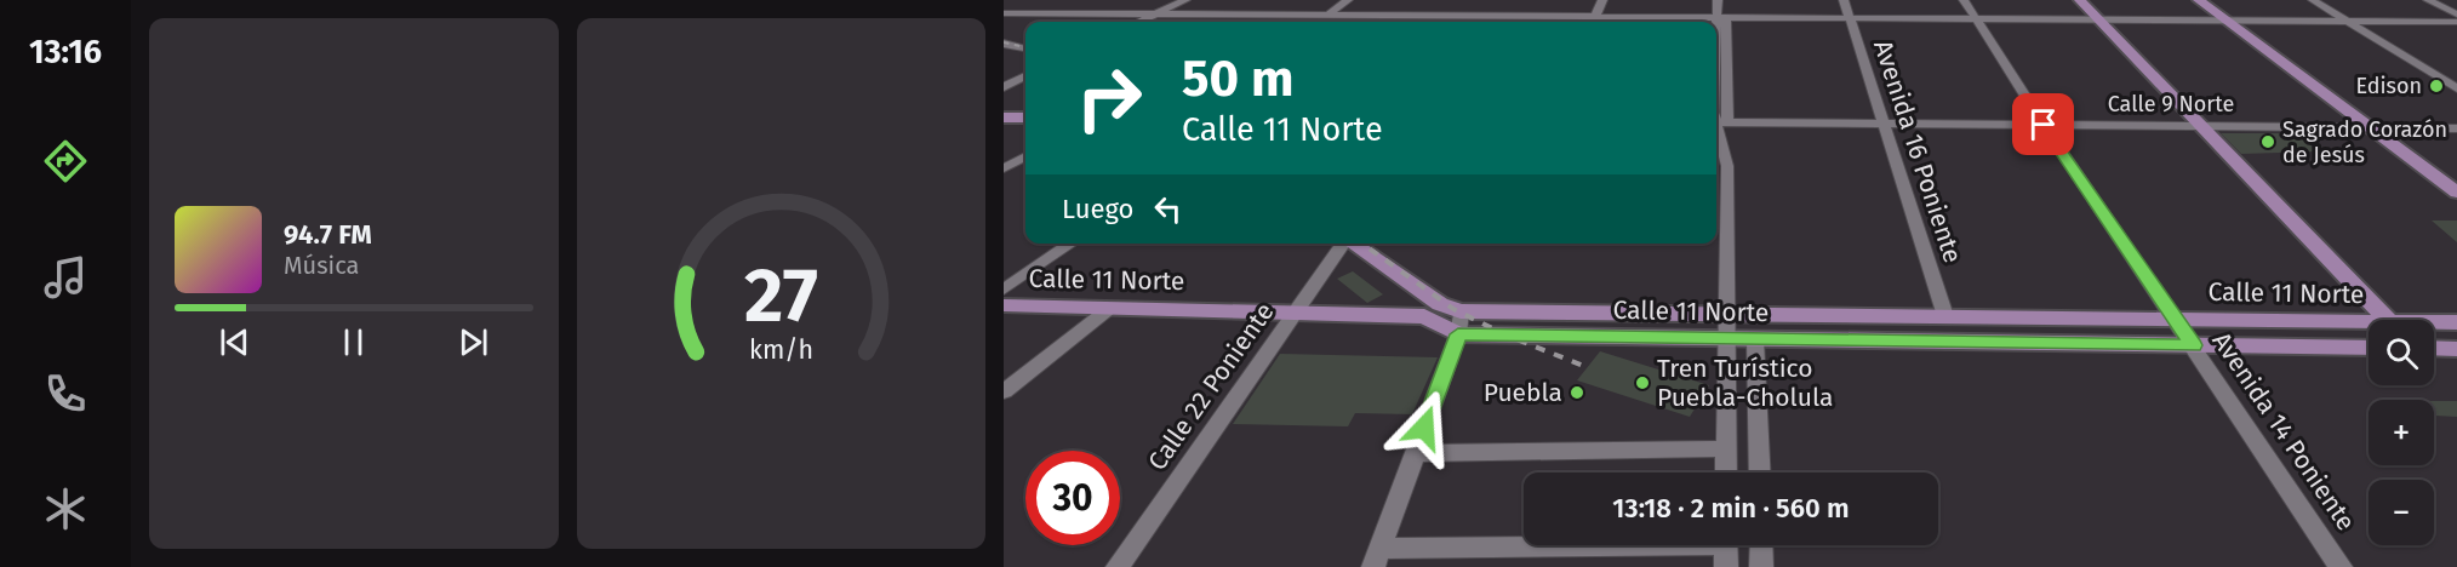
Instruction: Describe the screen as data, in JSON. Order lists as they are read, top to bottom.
{
  "streets": {
    "main road": ["Calle 11 Norte"],
    "street": [
      "Calle 9 Norte",
      "Avenida 16 Poniente",
      "Calle 22 Poniente",
      "Avenida 14 Poniente"
    ]
  },
  "crossings": [
    ["Calle 9 Norte", "Avenida 16 Poniente"],
    ["Calle 9 Norte", "Avenida 14 Poniente"],
    ["Avenida 16 Poniente", "Calle 11 Norte"],
    ["Calle 11 Norte", "Calle 22 Poniente"],
    ["Calle 11 Norte", "Avenida 14 Poniente"]
  ],
  "places": [
    "Edison",
    "Sagrado Corazón de Jesús",
    "Tren Turístico Puebla-Cholula",
    "Puebla"
  ],
  "page": {
    "tabs": "13:16",
    "turn": ["50 m", "Calle 11 Norte"],
    "then": "Luego",
    "song": ["94.7 FM", "Música"],
    "map_buttons": ["+", "−"],
    "limit": "30",
    "trip": "13:18 · 2 min · 560 m",
    "gauge": ["27", "km/h"]
  }
}
